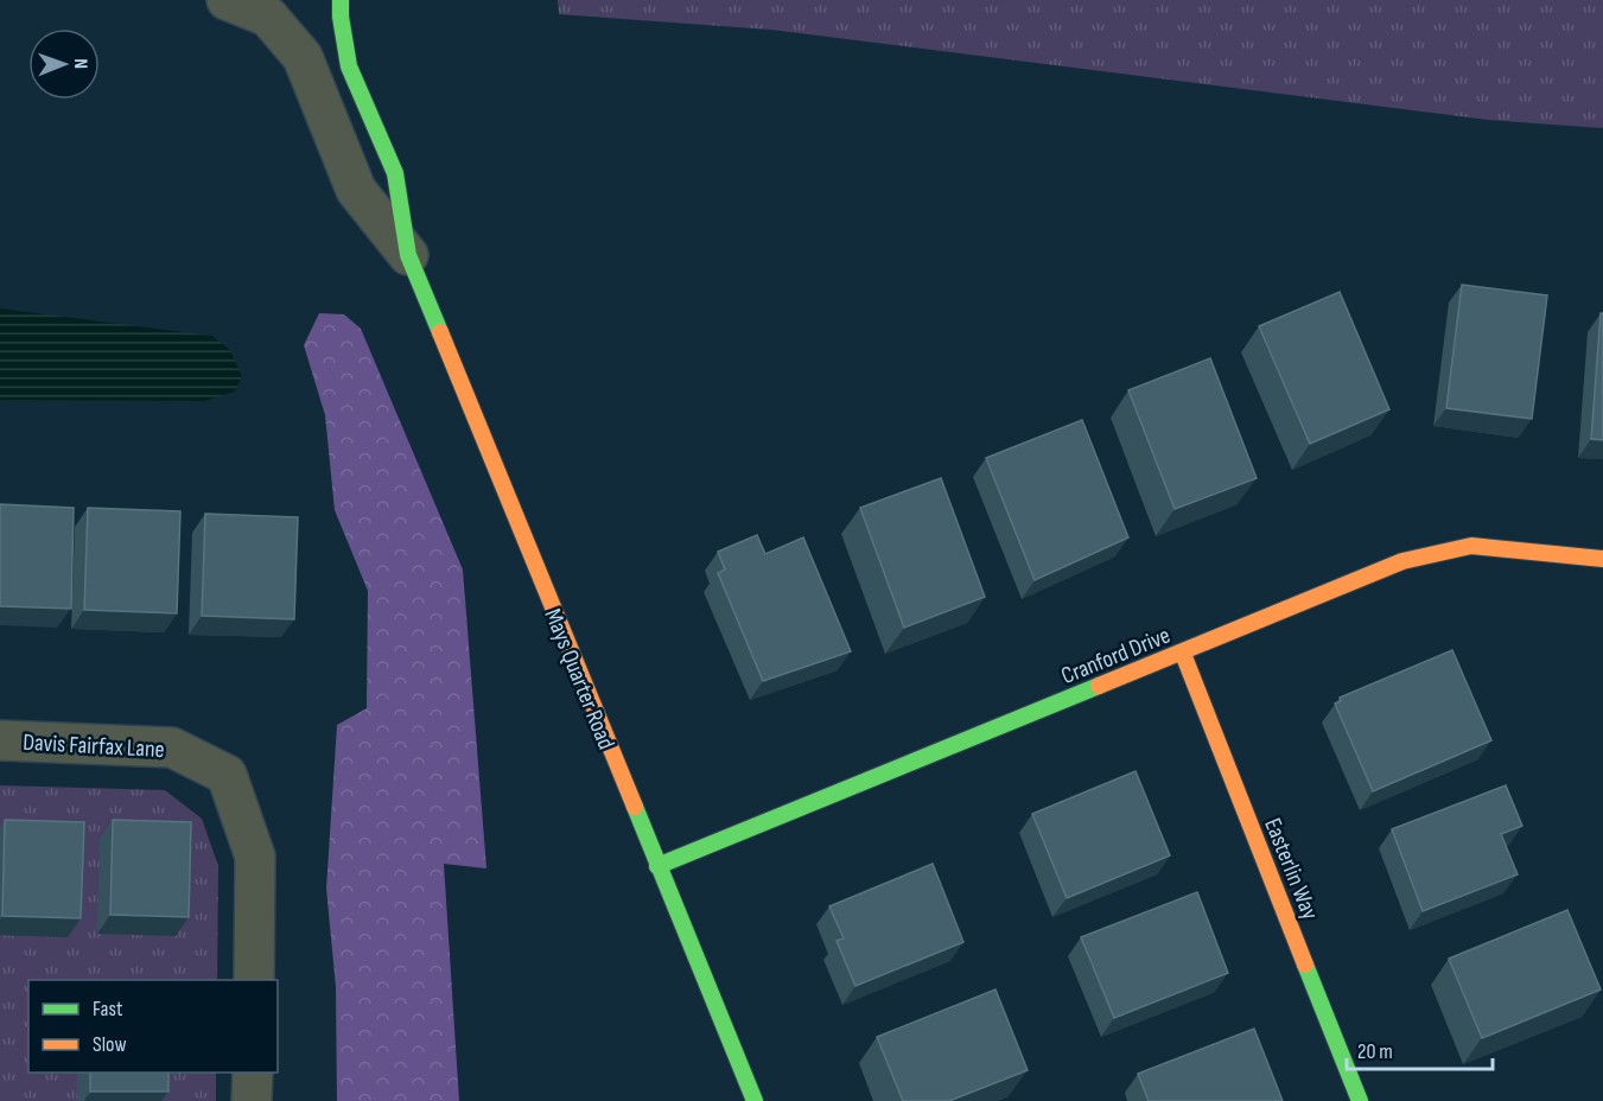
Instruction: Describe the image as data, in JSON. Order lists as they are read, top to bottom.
{
  "streets": {
    "street": [
      "Cranford Drive",
      "Mays Quarter Road",
      "Davis Fairfax Lane",
      "Easterlin Way"
    ]
  },
  "crossings": [
    ["Cranford Drive", "Mays Quarter Road"],
    ["Cranford Drive", "Easterlin Way"]
  ],
  "legend": ["Fast", "Slow"],
  "scale_bar": "20 m",
  "north": "right"
}
